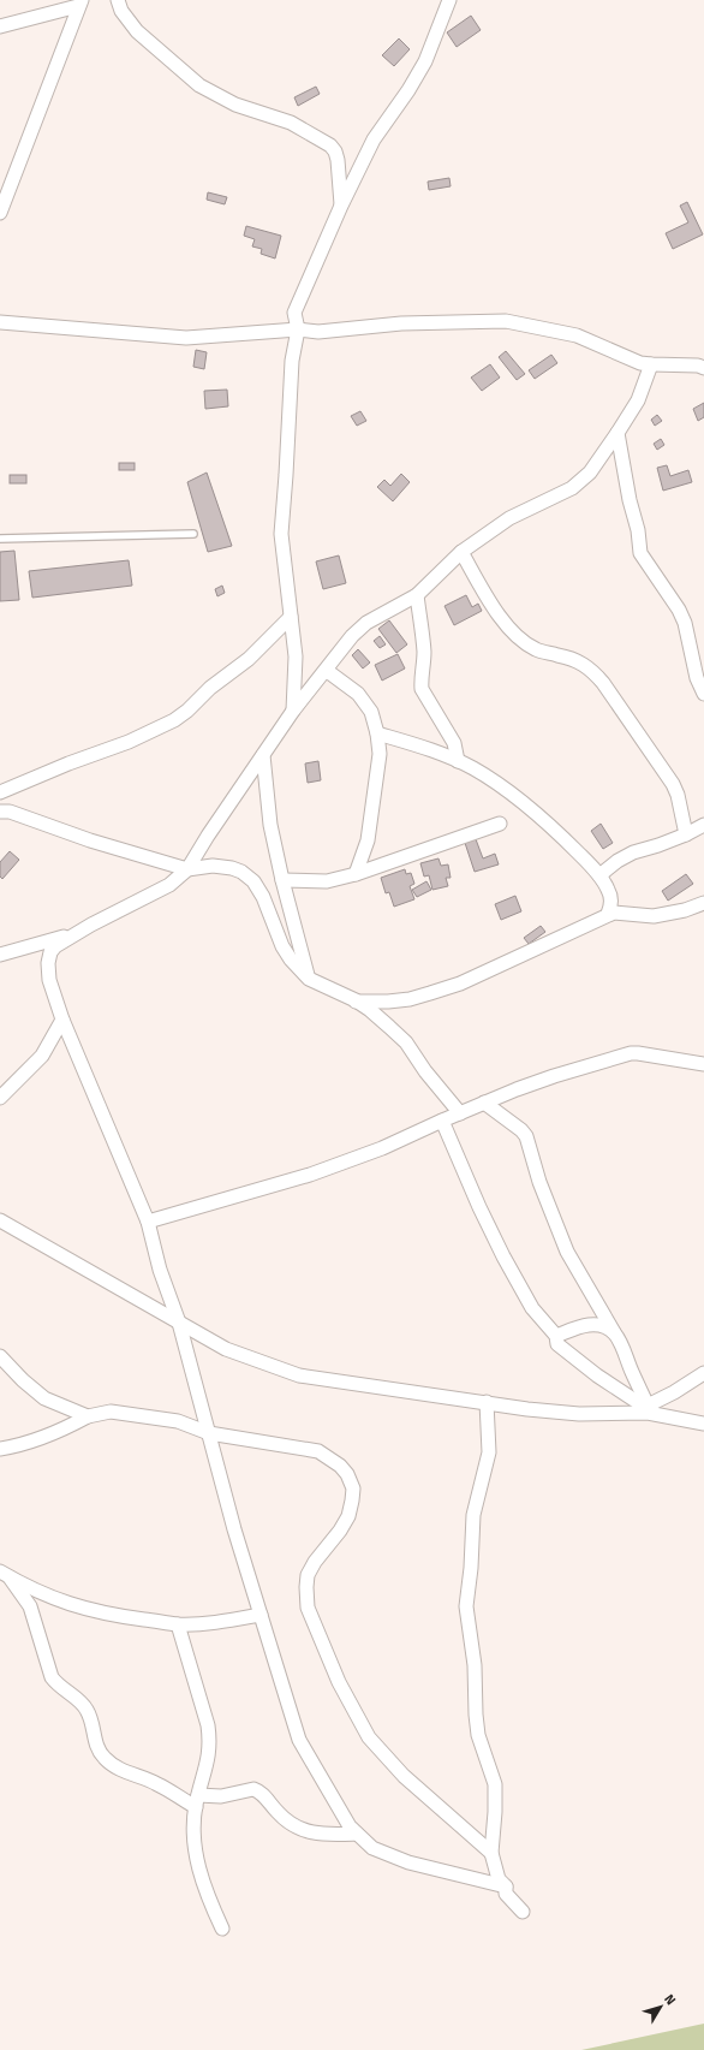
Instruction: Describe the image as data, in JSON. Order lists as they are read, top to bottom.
{
  "north": "top right"
}
